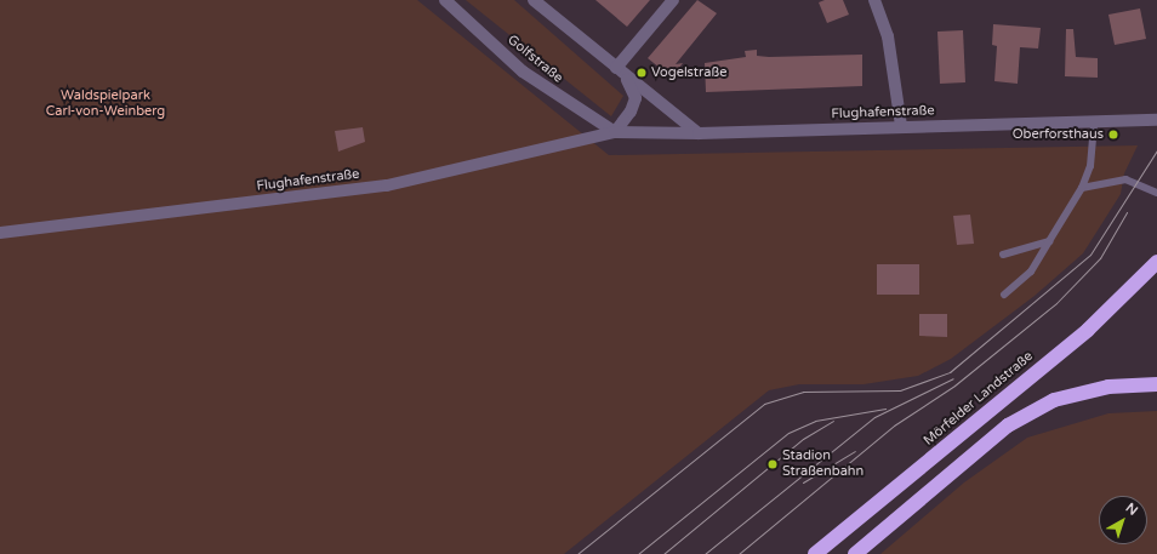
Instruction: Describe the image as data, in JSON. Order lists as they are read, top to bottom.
{
  "streets": {
    "highway": ["Mörfelder Landstraße"],
    "street": ["Golfstraße", "Flughafenstraße"]
  },
  "crossings": [
    ["Golfstraße", "Flughafenstraße"]
  ],
  "parks": ["Waldspielpark Carl-von-Weinberg"],
  "places": ["Vogelstraße", "Oberforsthaus", "Stadion Straßenbahn"],
  "north": "top right"
}
